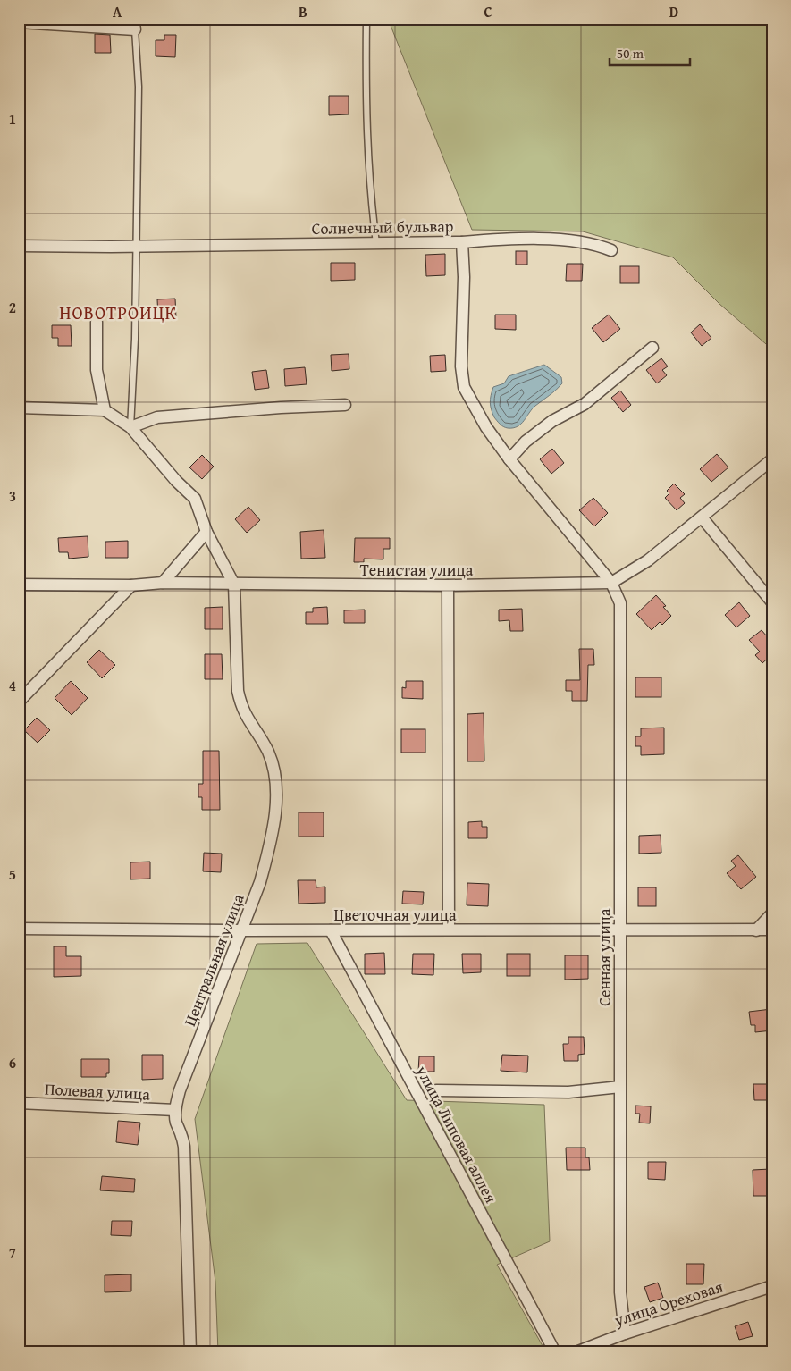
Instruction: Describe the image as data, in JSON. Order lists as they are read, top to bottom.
{
  "streets": {
    "street": [
      "Солнечный бульвар",
      "Тенистая улица",
      "Цветочная улица",
      "Сенная улица",
      "Центральная улица",
      "Полевая улица",
      "улица Липовая аллея",
      "улица Ореховая"
    ]
  },
  "crossings": [
    ["Солнечный бульвар", "Тенистая улица"],
    ["Солнечный бульвар", "Сенная улица"],
    ["Тенистая улица", "Сенная улица"],
    ["Тенистая улица", "Центральная улица"],
    ["Цветочная улица", "Сенная улица"],
    ["Цветочная улица", "Центральная улица"],
    ["Цветочная улица", "улица Липовая аллея"],
    ["Сенная улица", "улица Ореховая"],
    ["Центральная улица", "Полевая улица"]
  ],
  "districts": ["НОВОТРОИЦК"],
  "scale_bar": "50 m",
  "grid": {
    "columns": [
      "A",
      "B",
      "C",
      "D"
    ],
    "rows": [
      "1",
      "2",
      "3",
      "4",
      "5",
      "6",
      "7"
    ]
  }
}
